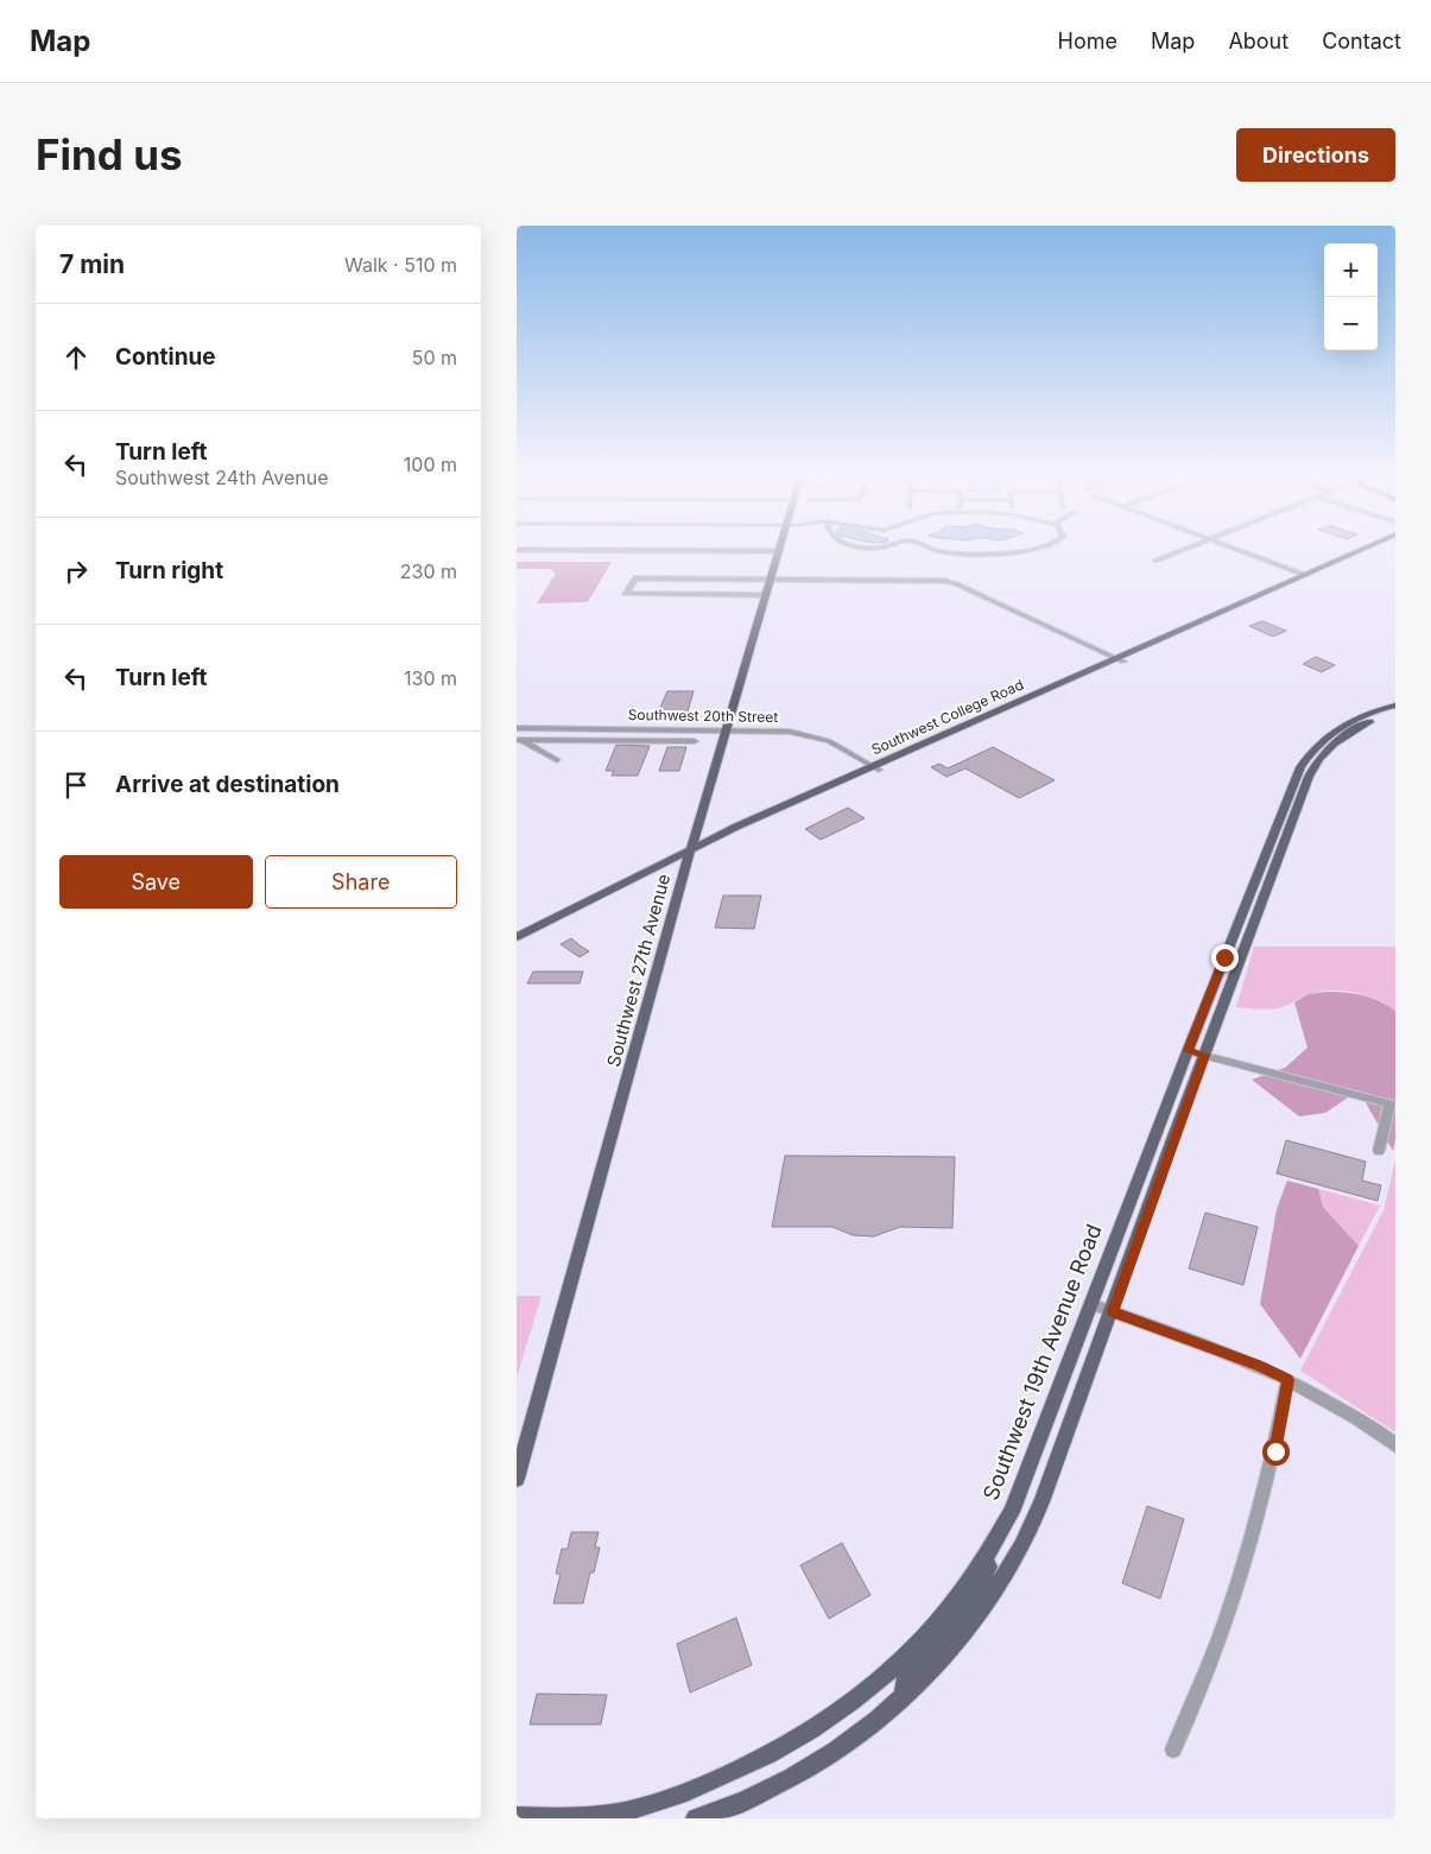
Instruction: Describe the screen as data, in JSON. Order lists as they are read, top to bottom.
{
  "streets": {
    "main road": ["Southwest College Road", "Southwest 27th Avenue", "Southwest 19th Avenue Road"],
    "street": ["Southwest 20th Street"]
  },
  "crossings": [
    ["Southwest 20th Street", "Southwest College Road"],
    ["Southwest 20th Street", "Southwest 27th Avenue"],
    ["Southwest College Road", "Southwest 27th Avenue"]
  ],
  "page": {
    "header": "Map",
    "nav": [
      "Home",
      "Map",
      "About",
      "Contact"
    ],
    "buttons": [
      "Directions",
      ["Save", "Share"]
    ],
    "title": "Find us",
    "heading": ["7 min", "Walk · 510 m"],
    "map_buttons": ["+", "−"],
    "list": [
      ["Continue", "50 m"],
      ["Turn left", "Southwest 24th Avenue", "100 m"],
      ["Turn right", "230 m"],
      ["Turn left", "130 m"],
      "Arrive at destination"
    ]
  }
}
